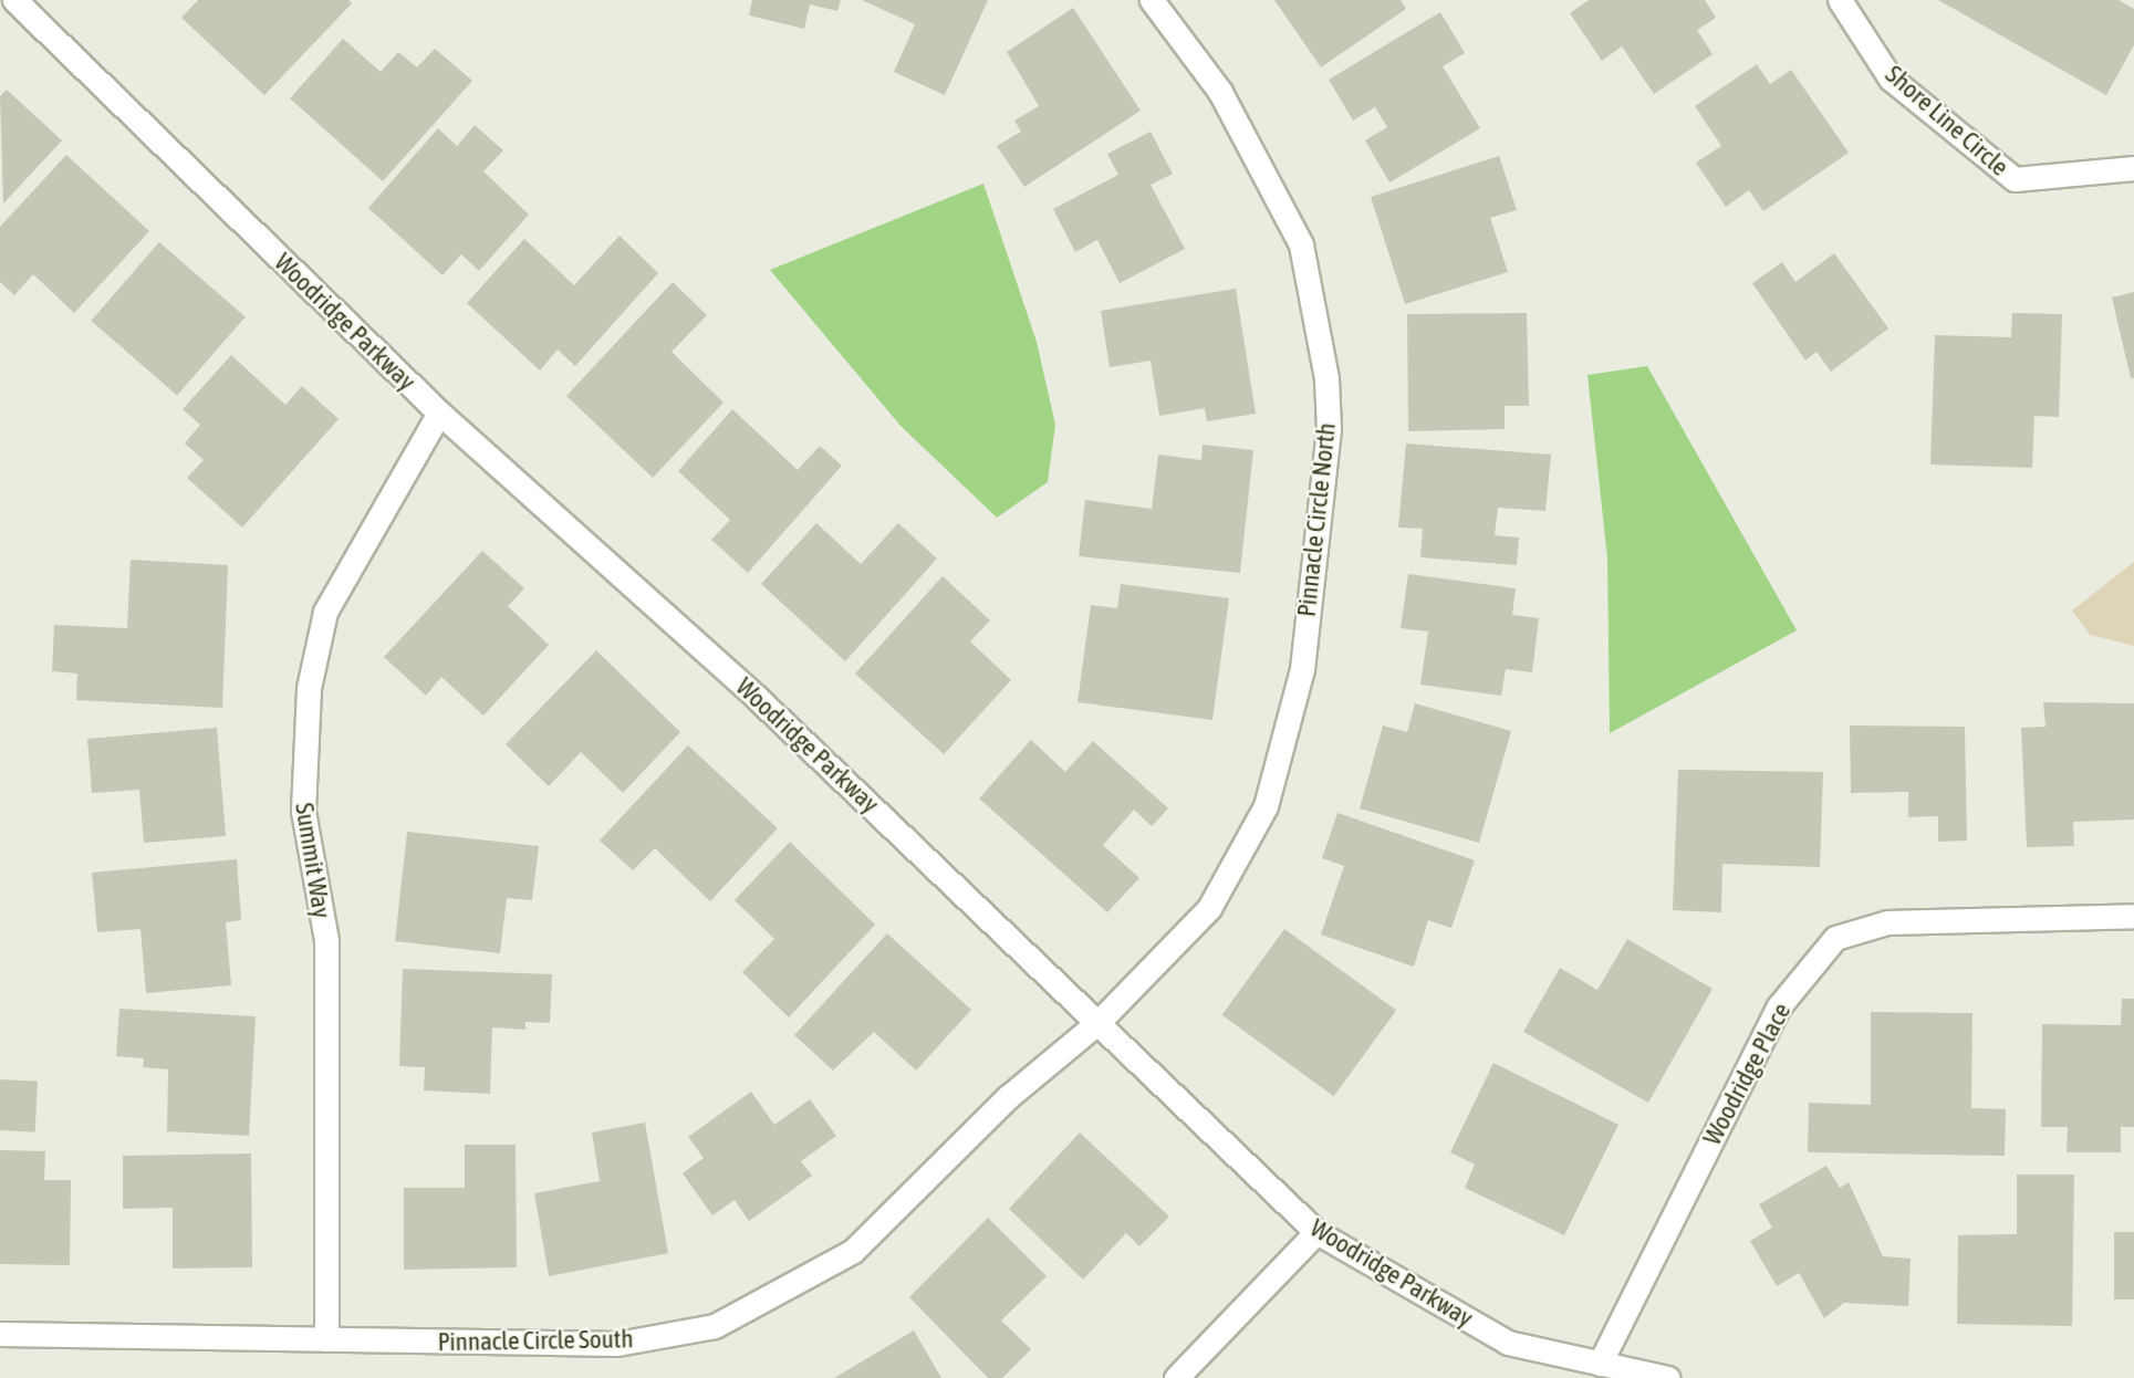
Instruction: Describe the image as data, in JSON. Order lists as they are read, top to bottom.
{
  "streets": {
    "street": [
      "Shore Line Circle",
      "Woodridge Parkway",
      "Pinnacle Circle North",
      "Summit Way",
      "Woodridge Place",
      "Pinnacle Circle South"
    ]
  },
  "crossings": [
    ["Woodridge Parkway", "Pinnacle Circle North"],
    ["Woodridge Parkway", "Summit Way"],
    ["Woodridge Parkway", "Woodridge Place"],
    ["Woodridge Parkway", "Pinnacle Circle South"],
    ["Pinnacle Circle North", "Pinnacle Circle South"],
    ["Summit Way", "Pinnacle Circle South"]
  ]
}
